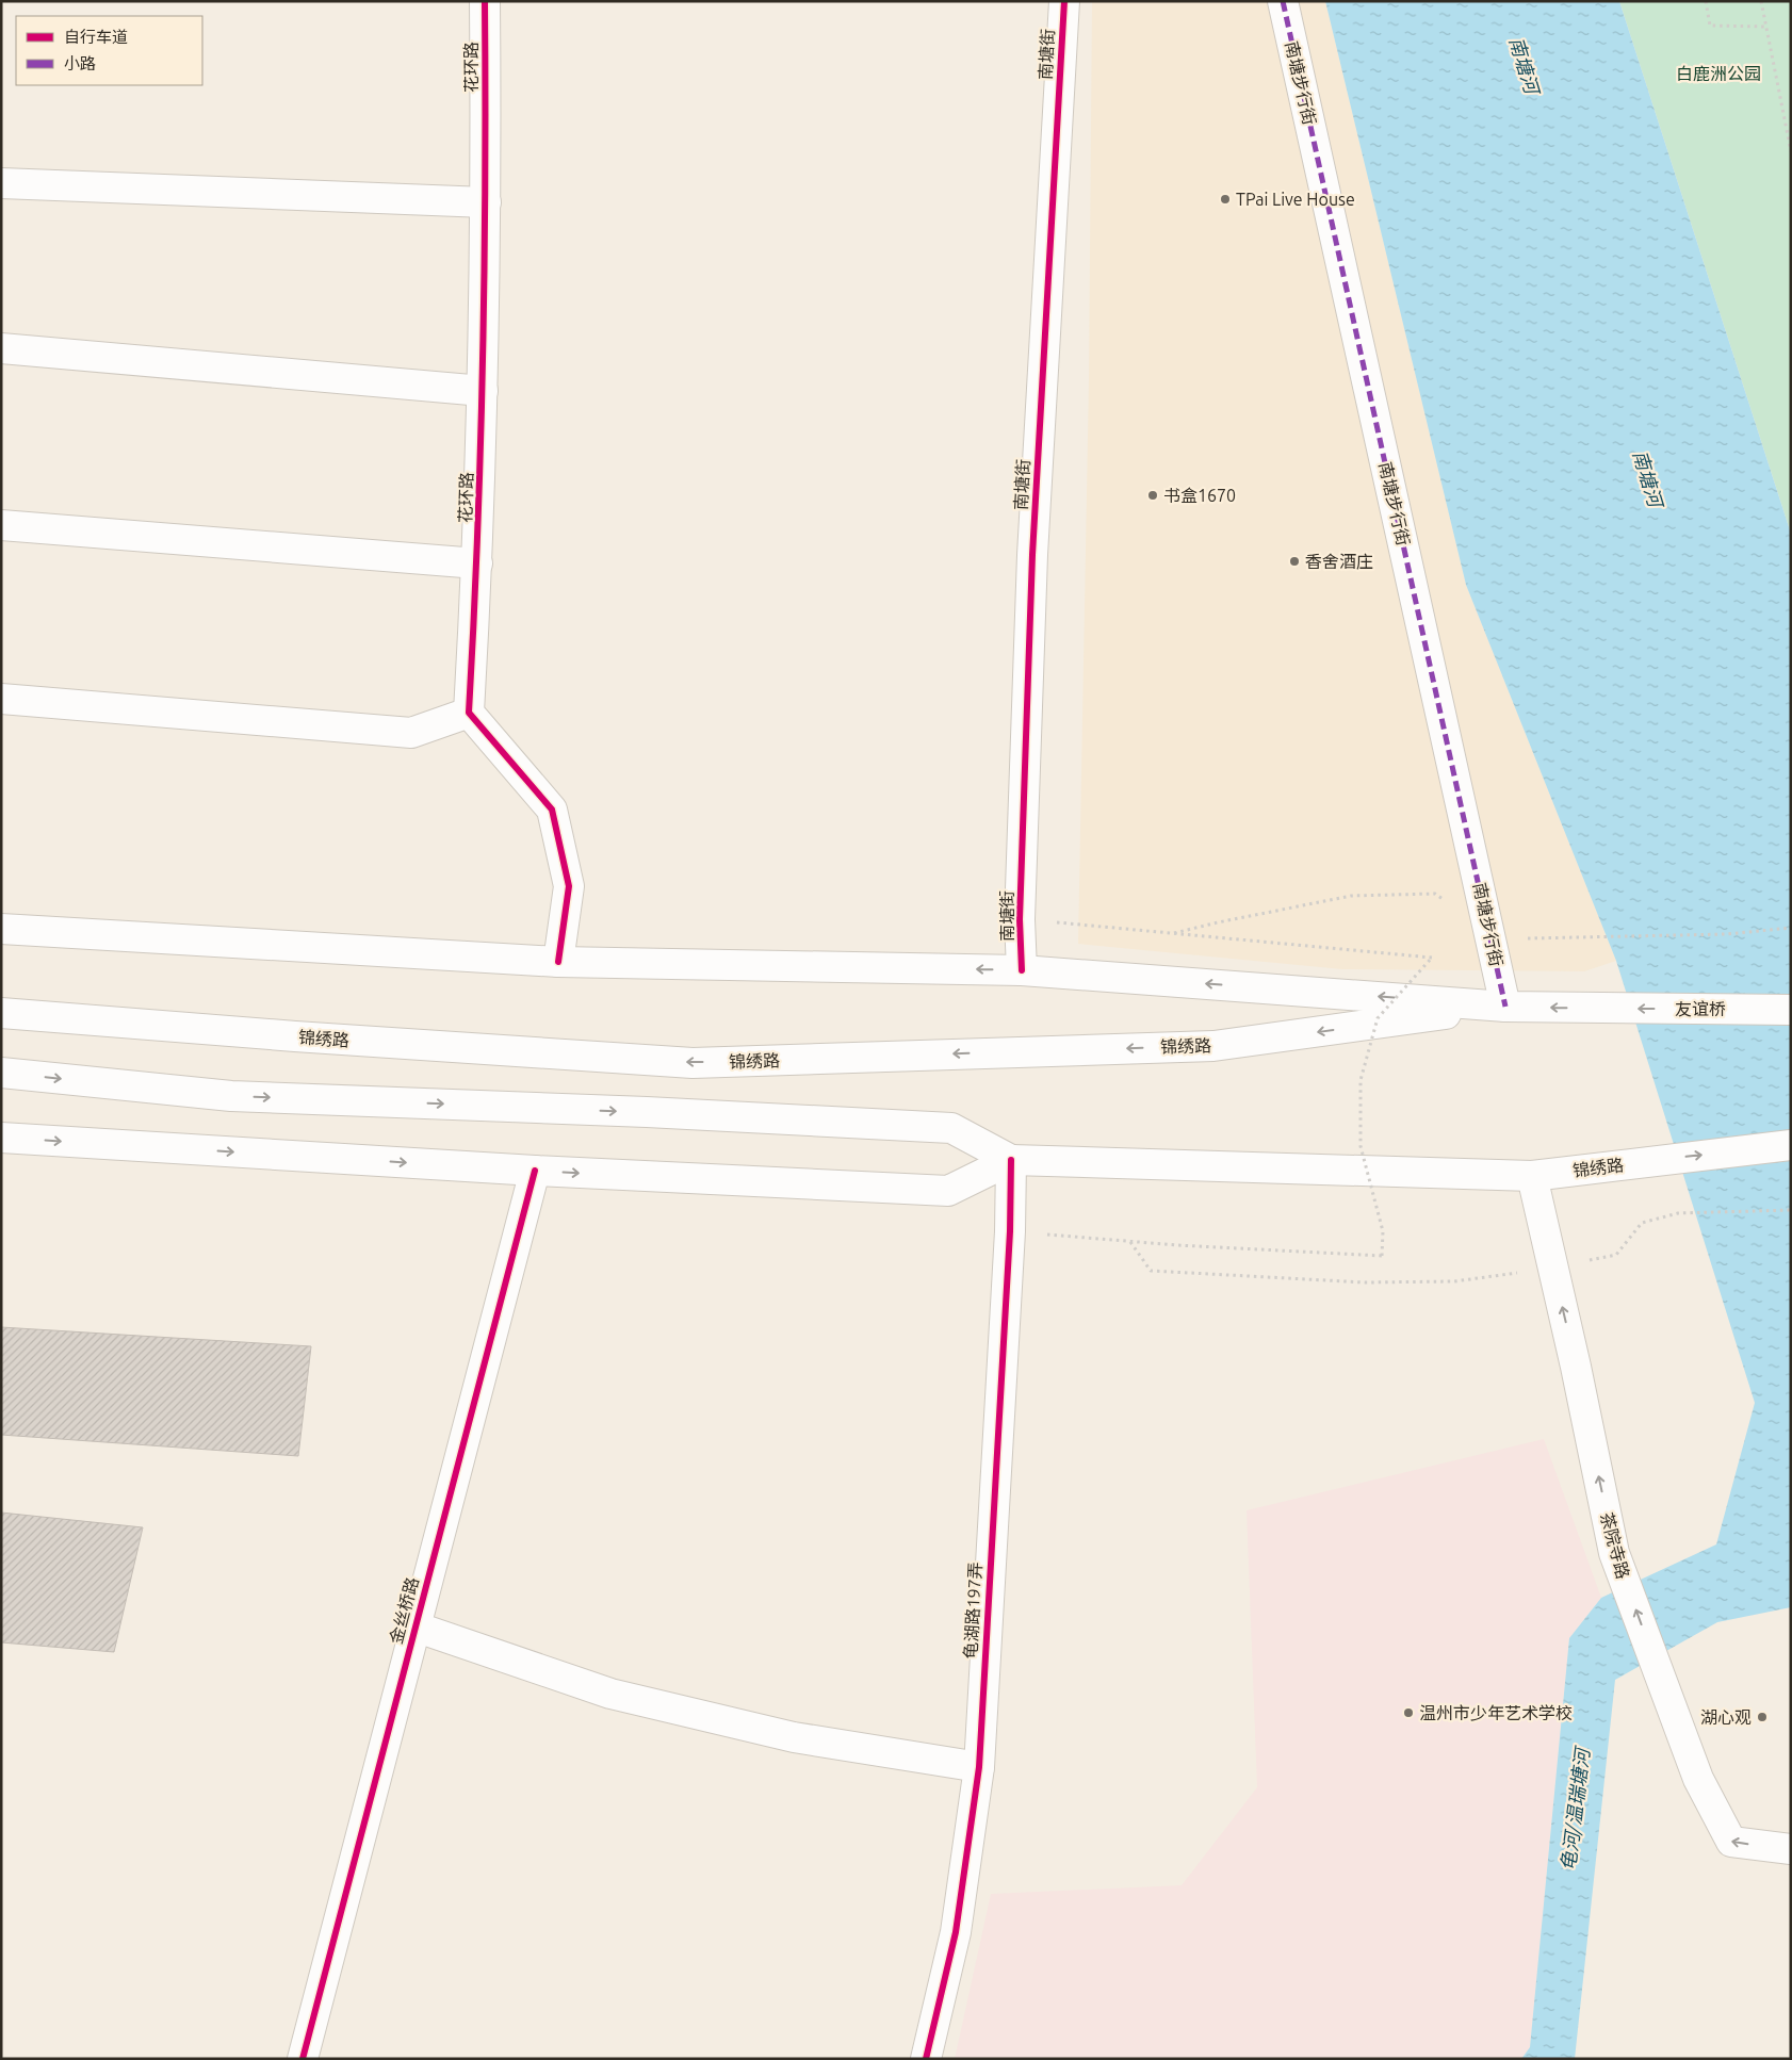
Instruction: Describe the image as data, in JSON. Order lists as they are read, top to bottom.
{
  "streets": {
    "street": [
      "南塘街",
      "花环路",
      "南塘步行街",
      "友谊桥",
      "锦绣路",
      "茶院寺路",
      "金丝桥路",
      "龟湖路197弄"
    ]
  },
  "crossings": [
    ["南塘街", "锦绣路"],
    ["南塘步行街", "锦绣路"],
    ["友谊桥", "锦绣路"],
    ["锦绣路", "茶院寺路"],
    ["锦绣路", "金丝桥路"],
    ["锦绣路", "龟湖路197弄"]
  ],
  "one_way": ["友谊桥", "茶院寺路"],
  "water": ["南塘河", "龟河/温瑞塘河"],
  "parks": ["白鹿洲公园"],
  "places": [
    "TPai Live House",
    "书盒1670",
    "香舍酒庄",
    "温州市少年艺术学校",
    "湖心观"
  ],
  "legend": ["自行车道", "小路"]
}
